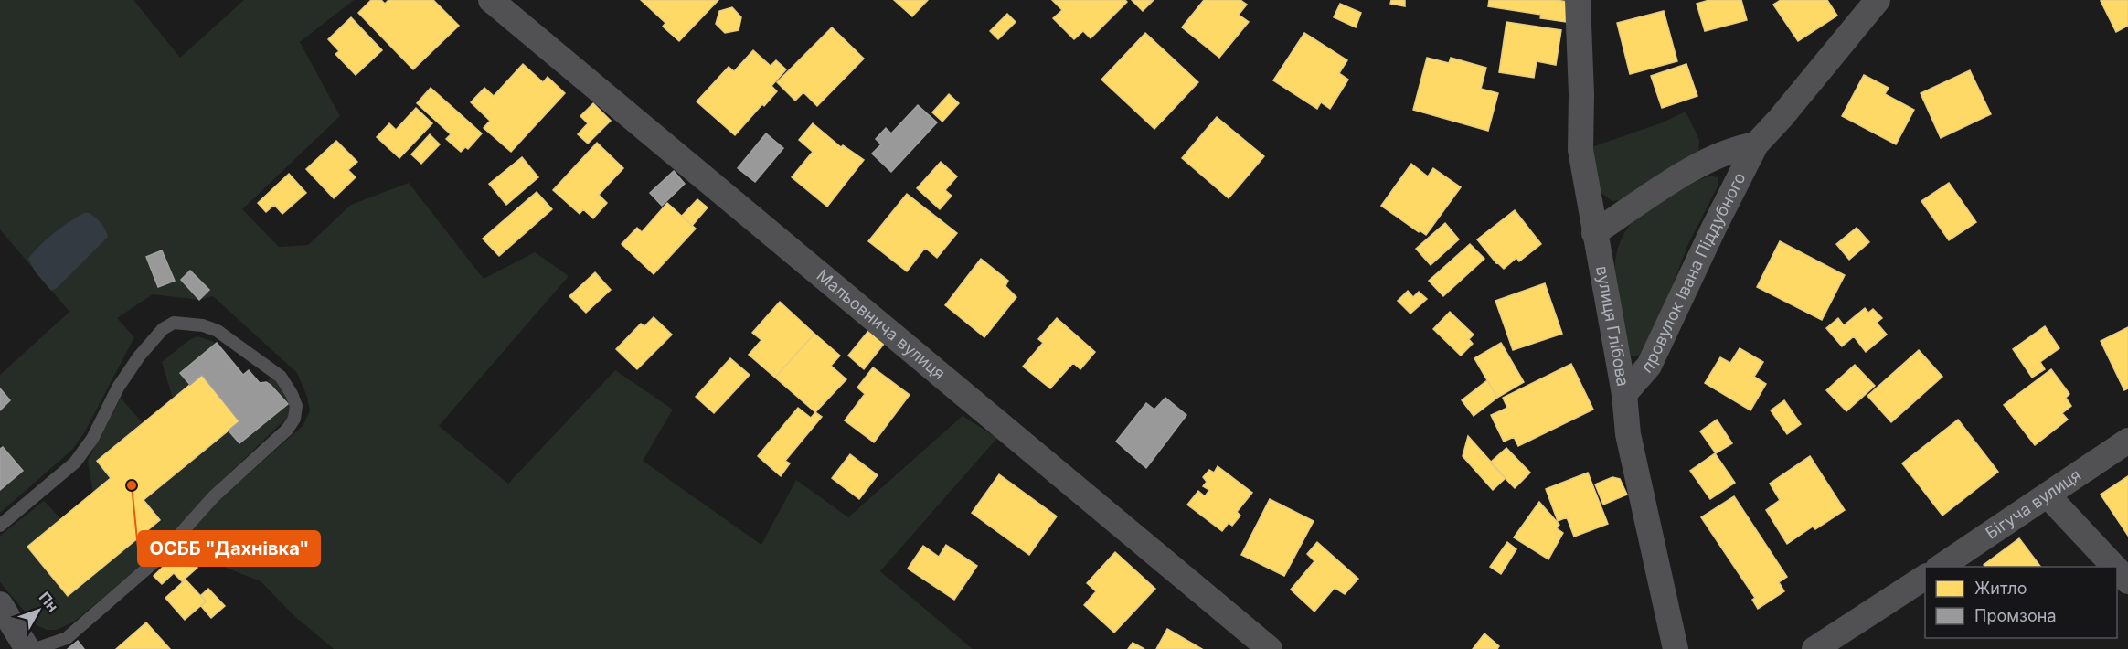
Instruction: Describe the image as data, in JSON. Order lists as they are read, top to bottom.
{
  "streets": {
    "street": [
      "провулок Івана Піддубного",
      "Мальовнича вулиця",
      "вулиця Глібова",
      "Бігуча вулиця"
    ]
  },
  "crossings": [
    ["провулок Івана Піддубного", "вулиця Глібова"]
  ],
  "places": ["ОСББ \"Дахнівка\""],
  "legend": ["Житло", "Промзона"],
  "north": "top right"
}
